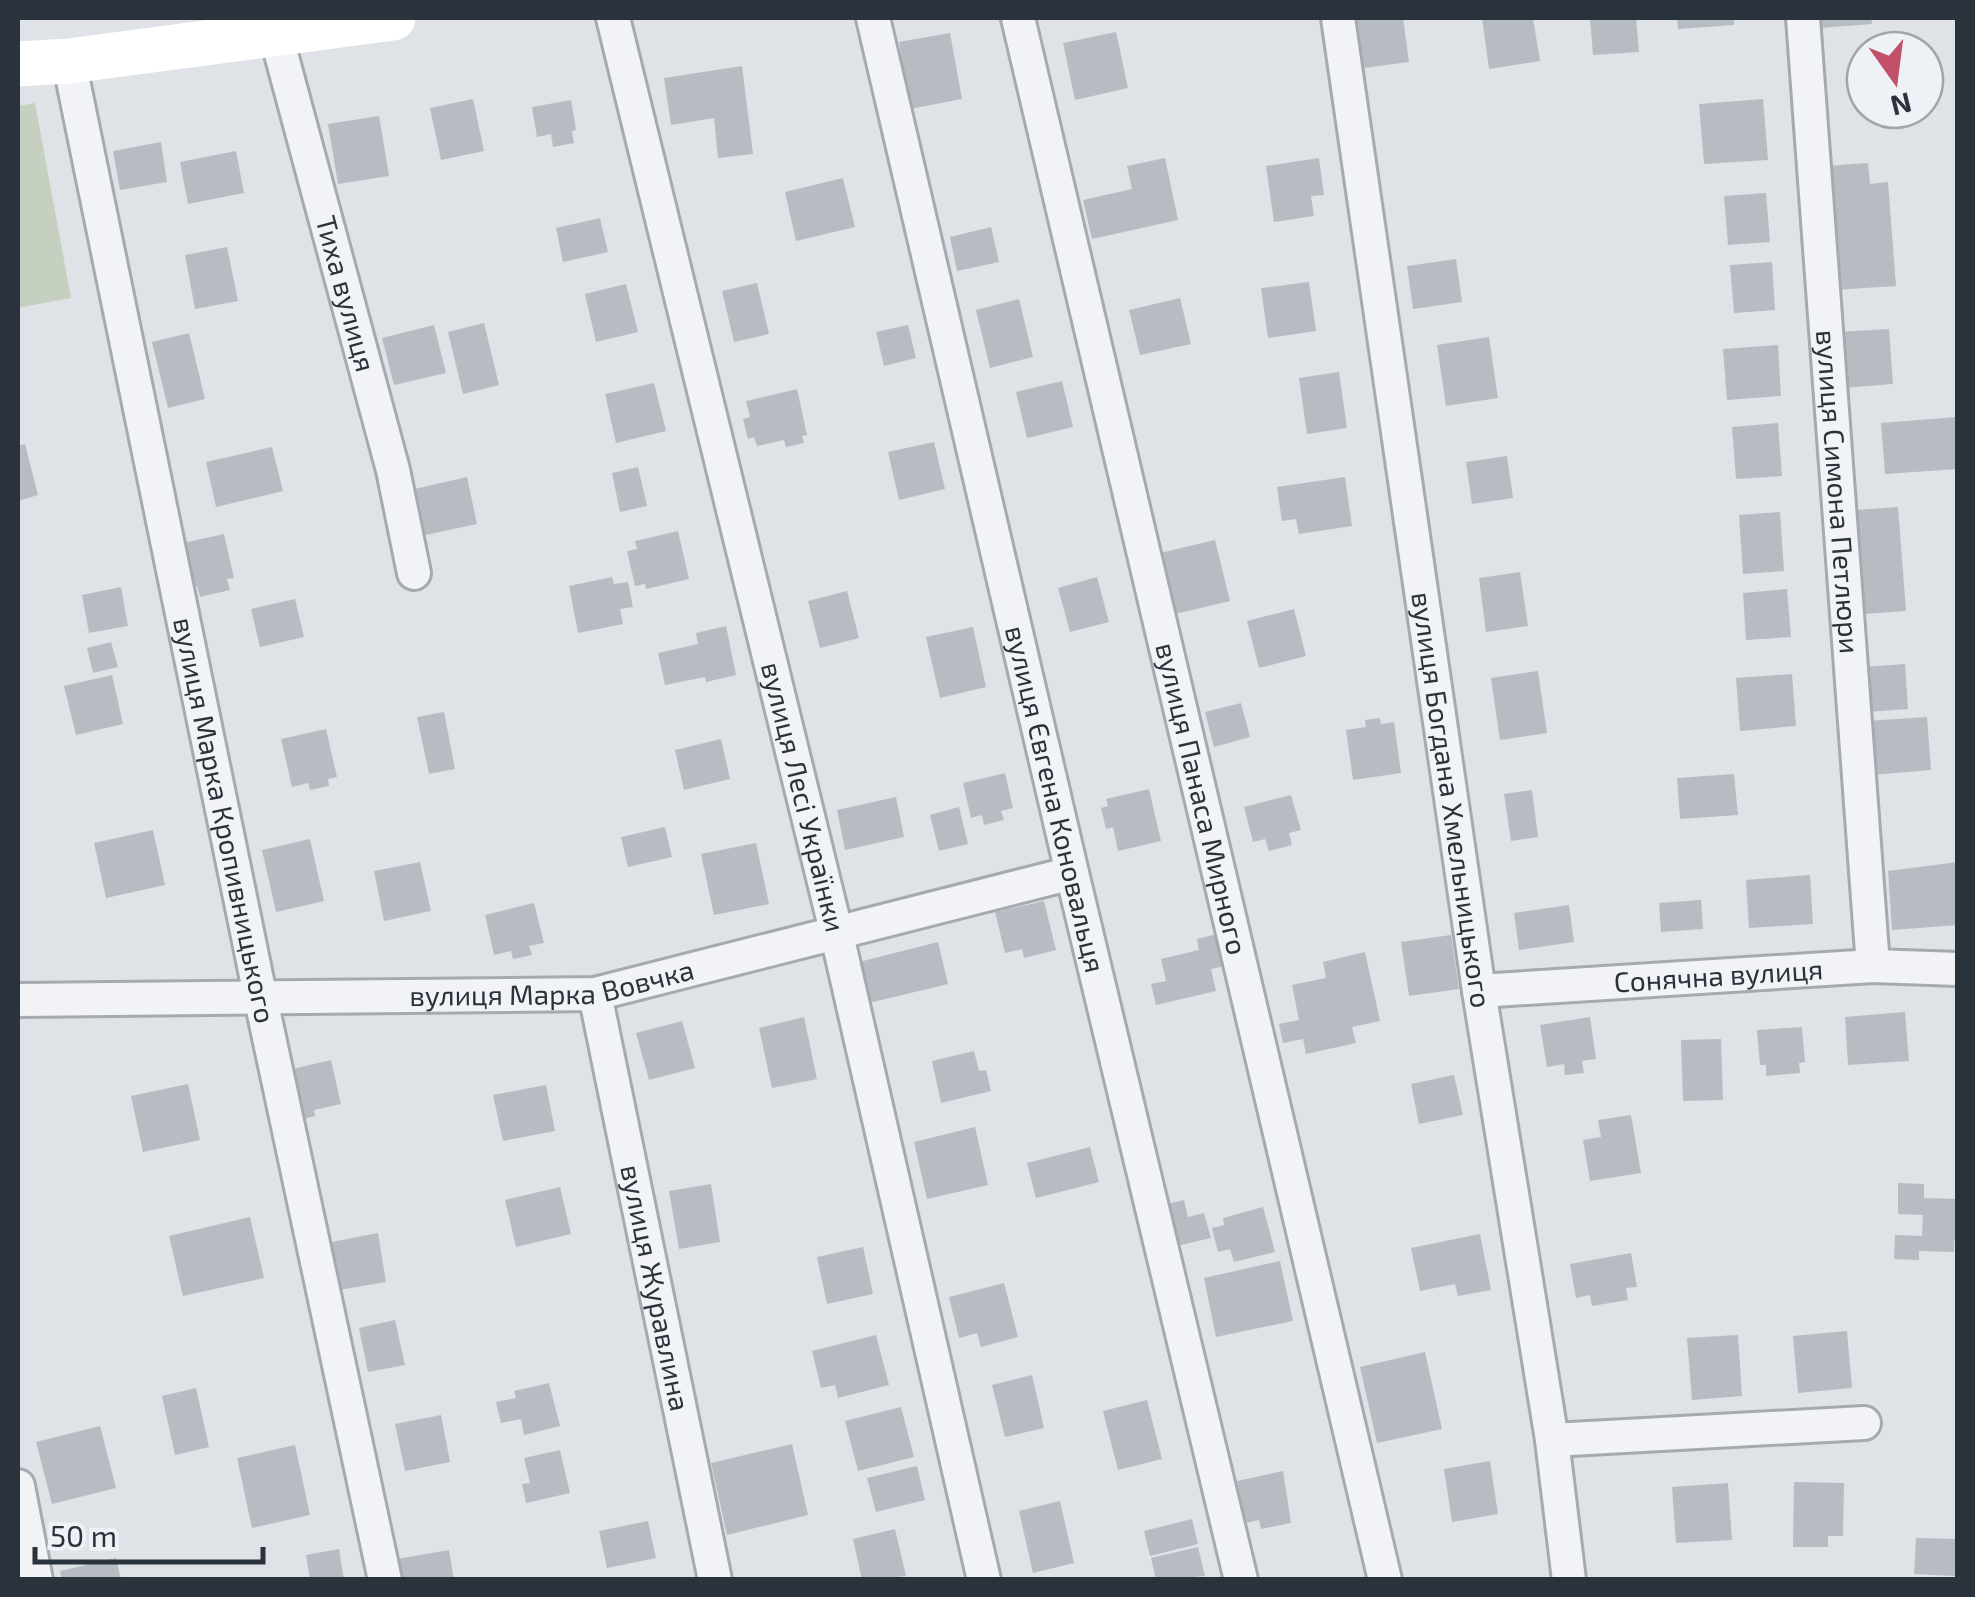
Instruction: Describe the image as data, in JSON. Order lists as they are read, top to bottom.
{
  "streets": {
    "street": [
      "Тиха вулиця",
      "вулиця Симона Петлюри",
      "вулиця Лесі Українки",
      "вулиця Панаса Мирного",
      "вулиця Євгена Коновальця",
      "вулиця Богдана Хмельницького",
      "вулиця Марка Кропивницького",
      "Сонячна вулиця",
      "вулиця Марка Вовчка",
      "вулиця Журавлина"
    ]
  },
  "crossings": [
    ["вулиця Симона Петлюри", "Сонячна вулиця"],
    ["вулиця Лесі Українки", "вулиця Марка Вовчка"],
    ["вулиця Євгена Коновальця", "вулиця Марка Вовчка"],
    ["вулиця Богдана Хмельницького", "Сонячна вулиця"],
    ["вулиця Марка Кропивницького", "вулиця Марка Вовчка"],
    ["вулиця Марка Вовчка", "вулиця Журавлина"]
  ],
  "scale_bar": "50 m",
  "north": "bottom"
}
